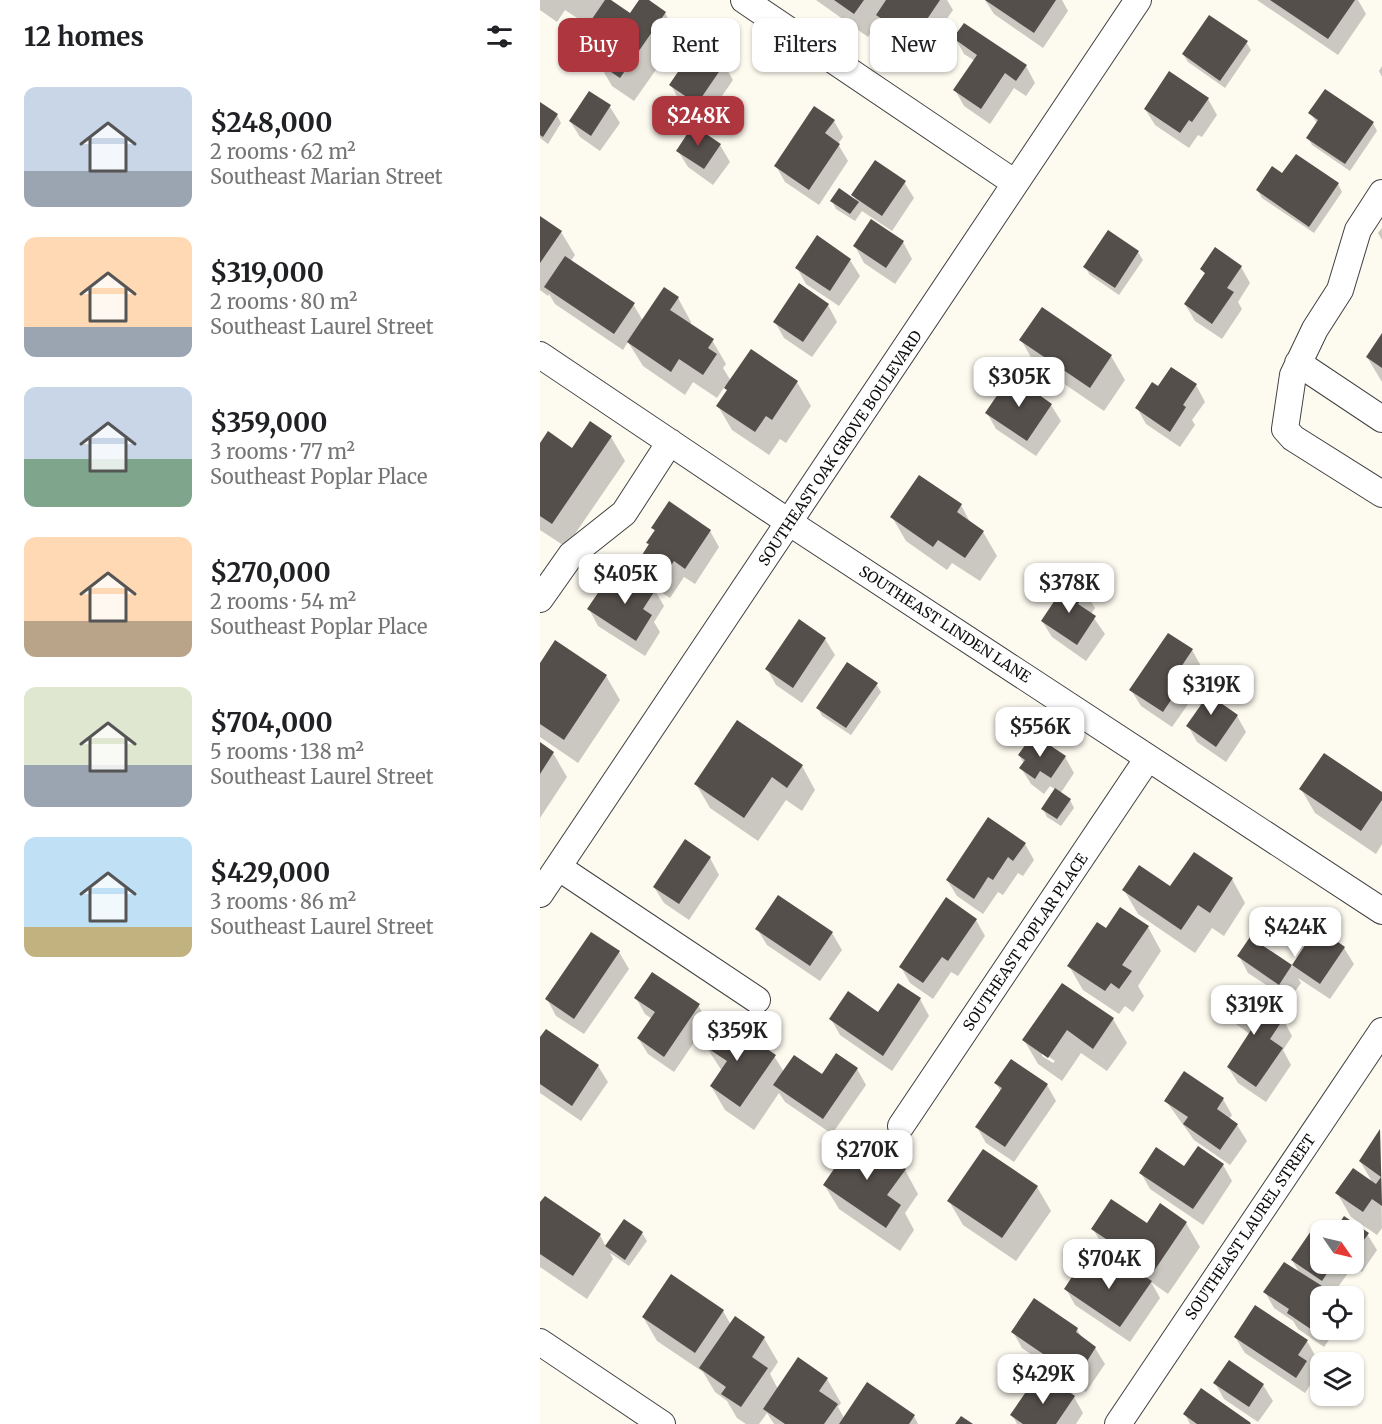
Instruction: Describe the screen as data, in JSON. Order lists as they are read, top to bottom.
{
  "streets": {
    "street": [
      "SOUTHEAST OAK GROVE BOULEVARD",
      "SOUTHEAST LINDEN LANE",
      "SOUTHEAST POPLAR PLACE",
      "SOUTHEAST LAUREL STREET"
    ]
  },
  "crossings": [
    ["SOUTHEAST OAK GROVE BOULEVARD", "SOUTHEAST LINDEN LANE"],
    ["SOUTHEAST LINDEN LANE", "SOUTHEAST POPLAR PLACE"]
  ],
  "north": "bottom right",
  "page": {
    "heading": "12 homes",
    "chip": [
      "Buy",
      "Rent",
      "Filters",
      "New"
    ],
    "list": [
      {
        "name": "$248,000",
        "note": "2 rooms · 62 m² · Southeast Marian Street"
      },
      {
        "name": "$319,000",
        "note": "2 rooms · 80 m² · Southeast Laurel Street"
      },
      {
        "name": "$359,000",
        "note": "3 rooms · 77 m² · Southeast Poplar Place"
      },
      {
        "name": "$270,000",
        "note": "2 rooms · 54 m² · Southeast Poplar Place"
      },
      {
        "name": "$704,000",
        "note": "5 rooms · 138 m² · Southeast Laurel Street"
      },
      {
        "name": "$429,000",
        "note": "3 rooms · 86 m² · Southeast Laurel Street"
      }
    ],
    "price": [
      "$248K",
      "$305K",
      "$405K",
      "$378K",
      "$319K",
      "$556K",
      "$424K",
      "$319K",
      "$359K",
      "$270K",
      "$704K",
      "$429K"
    ]
  }
}
